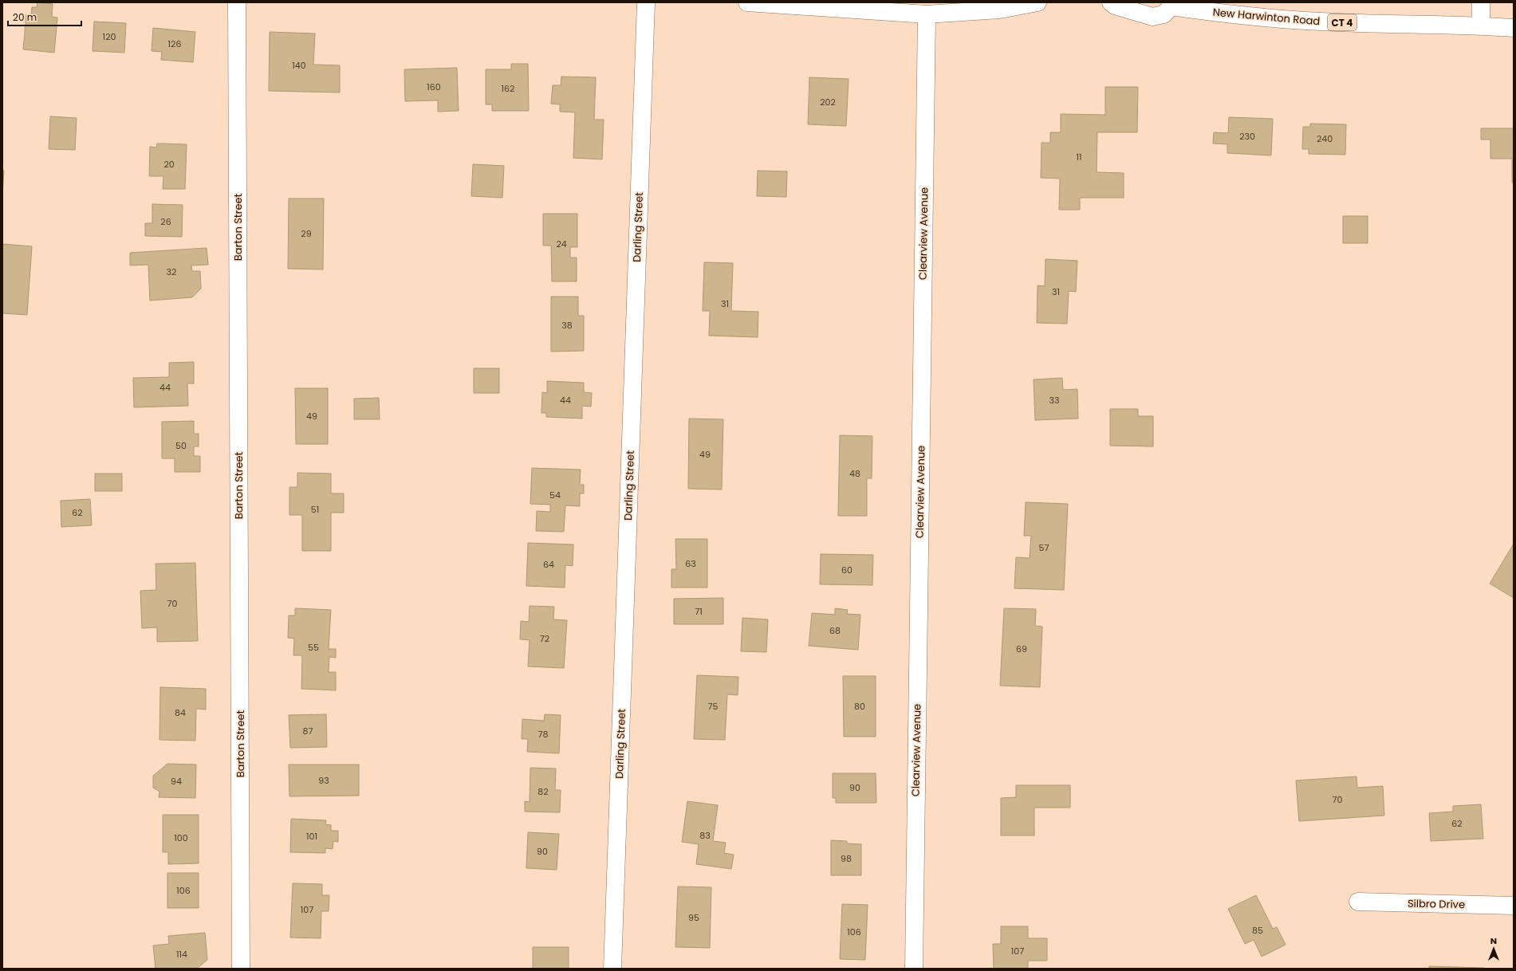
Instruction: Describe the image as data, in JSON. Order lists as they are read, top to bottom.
{
  "streets": {
    "street": [
      "New Harwinton Road",
      "CT 4",
      "Barton Street",
      "Darling Street",
      "Clearview Avenue",
      "Silbro Drive"
    ]
  },
  "house_numbers": [
    "120",
    "126",
    "140",
    "160",
    "162",
    "202",
    "230",
    "240",
    "11",
    "20",
    "26",
    "29",
    "24",
    "32",
    "31",
    "31",
    "38",
    "44",
    "44",
    "33",
    "49",
    "50",
    "49",
    "48",
    "54",
    "51",
    "62",
    "57",
    "63",
    "64",
    "60",
    "70",
    "71",
    "68",
    "72",
    "55",
    "69",
    "75",
    "80",
    "84",
    "87",
    "78",
    "93",
    "94",
    "90",
    "82",
    "70",
    "62",
    "83",
    "101",
    "100",
    "90",
    "98",
    "106",
    "107",
    "95",
    "85",
    "106",
    "107",
    "114"
  ],
  "scale_bar": "20 m",
  "north": "top"
}
